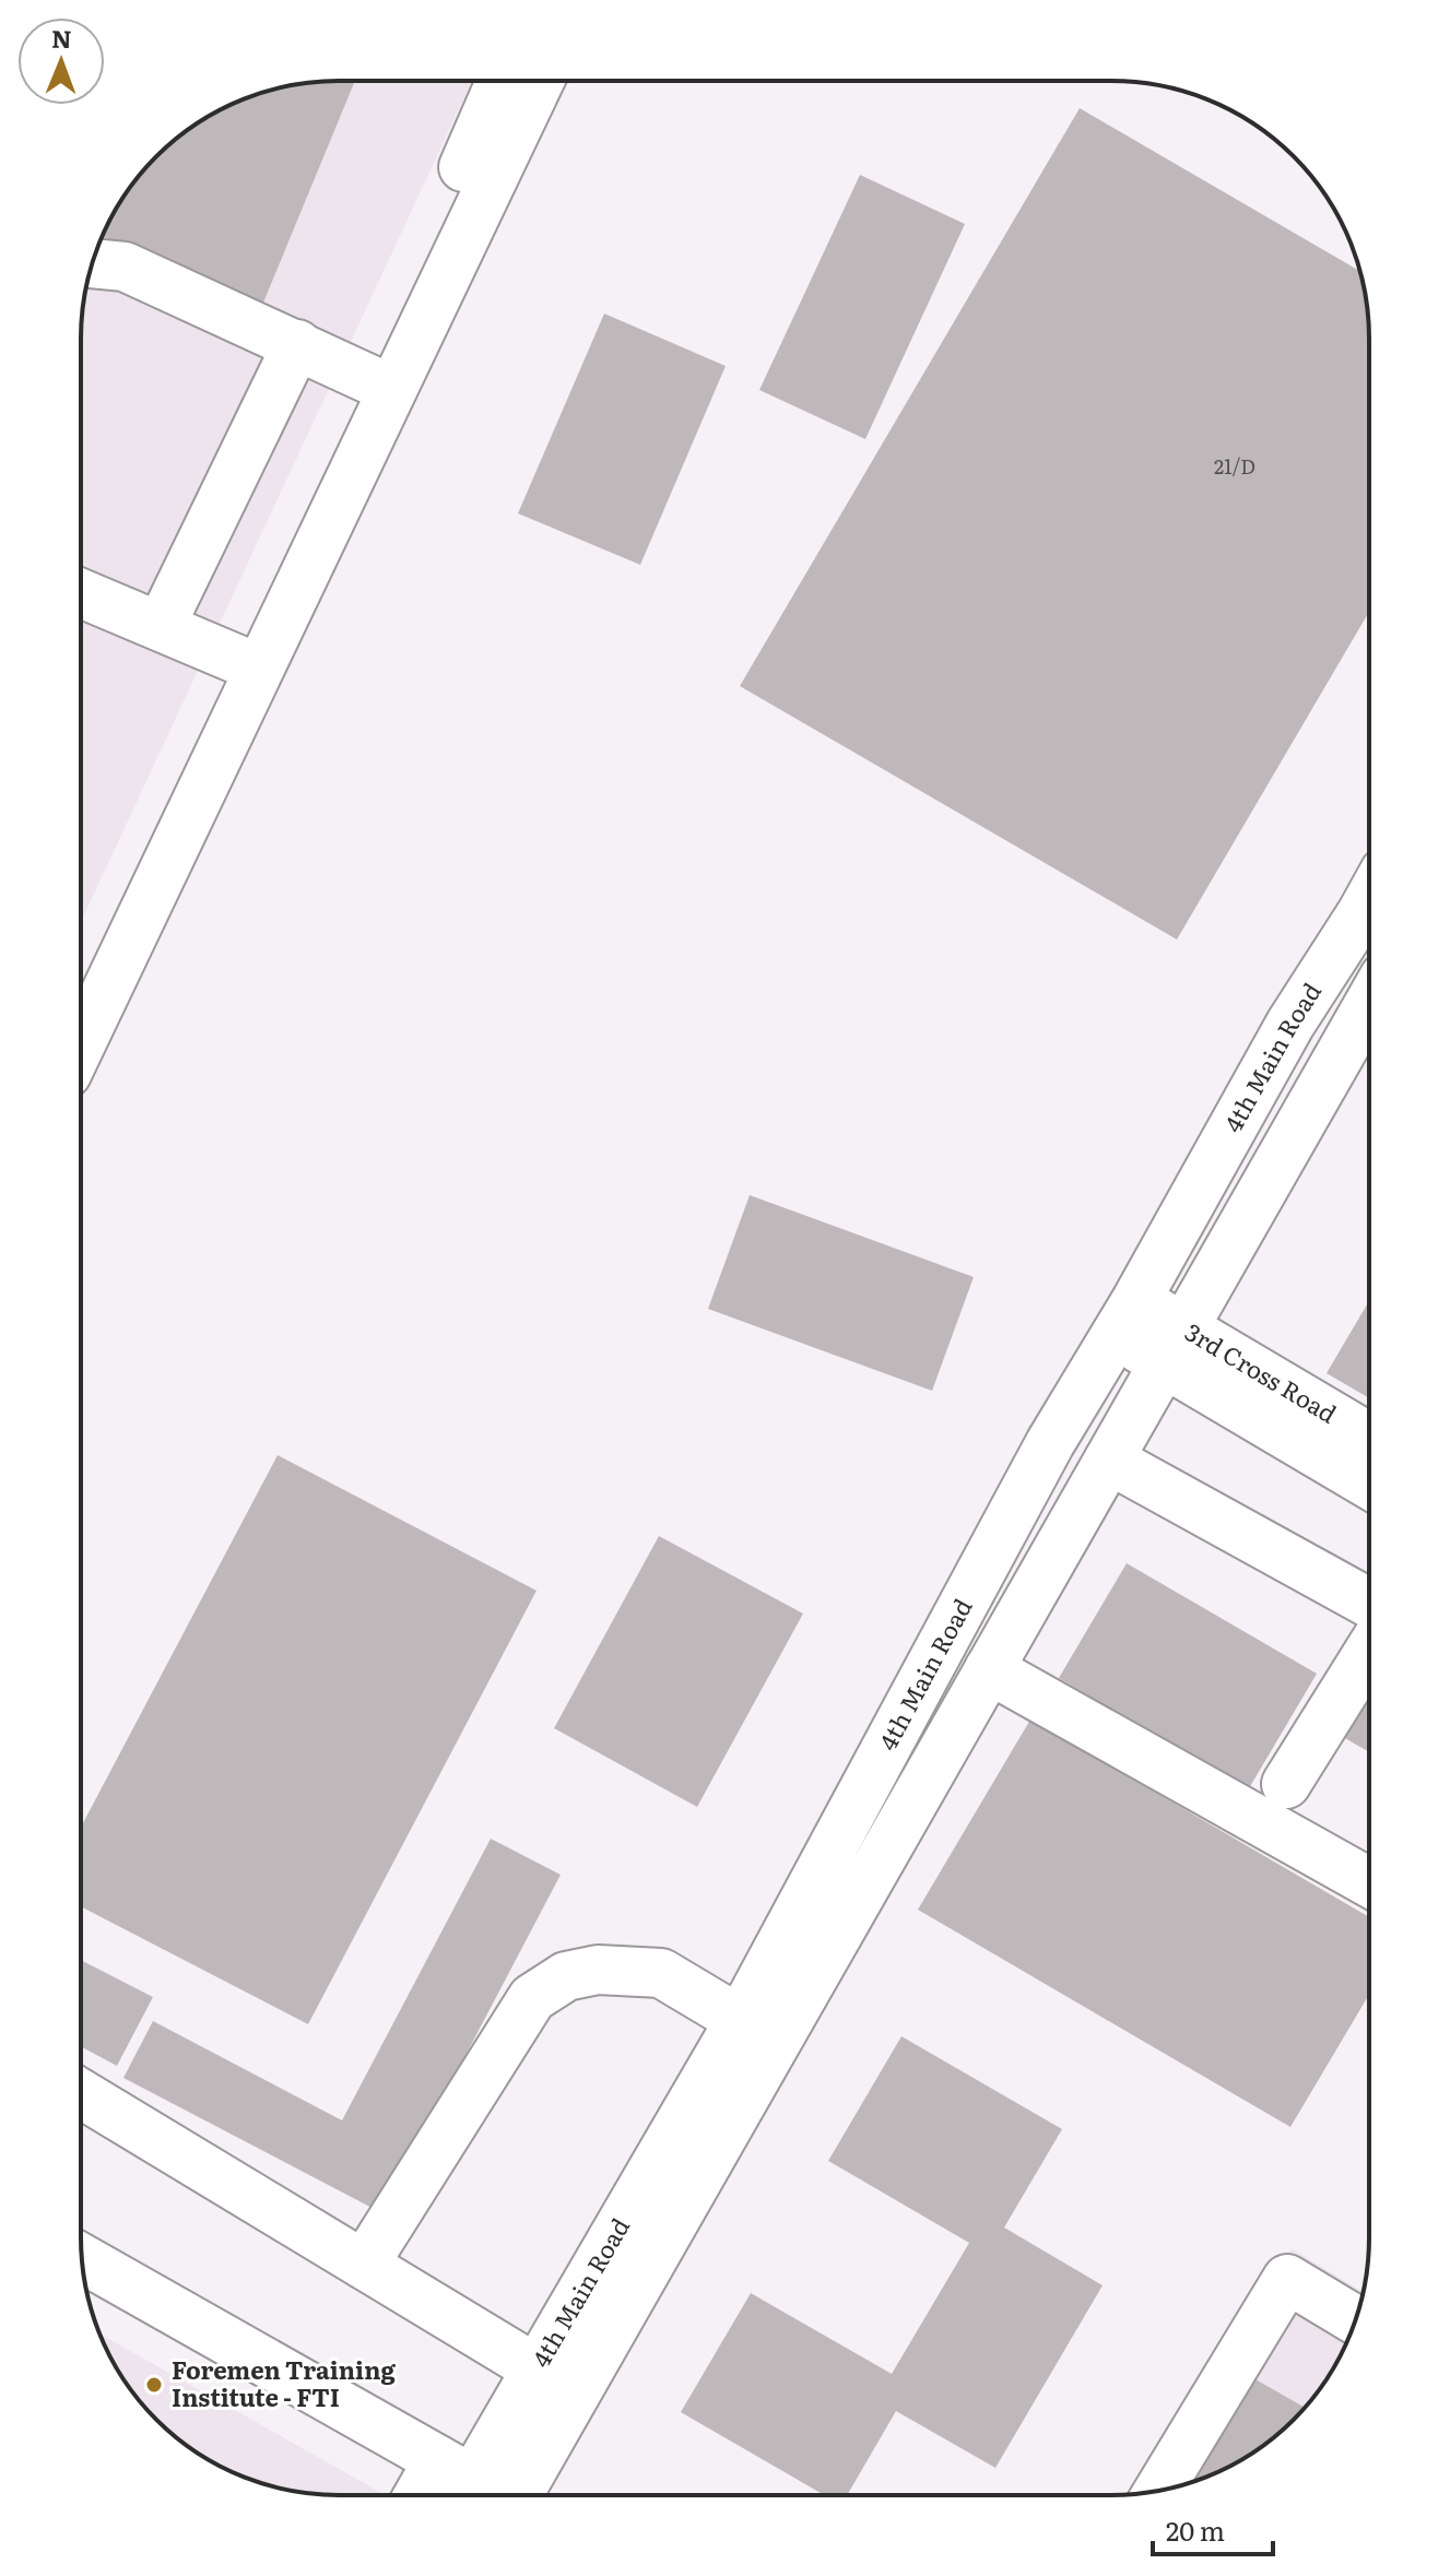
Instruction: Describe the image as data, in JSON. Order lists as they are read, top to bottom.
{
  "streets": {
    "street": ["4th Main Road", "3rd Cross Road"]
  },
  "crossings": [
    ["4th Main Road", "3rd Cross Road"]
  ],
  "places": ["Foremen Training Institute - FTI"],
  "house_numbers": ["21/D"],
  "scale_bar": "20 m",
  "north": "top"
}
